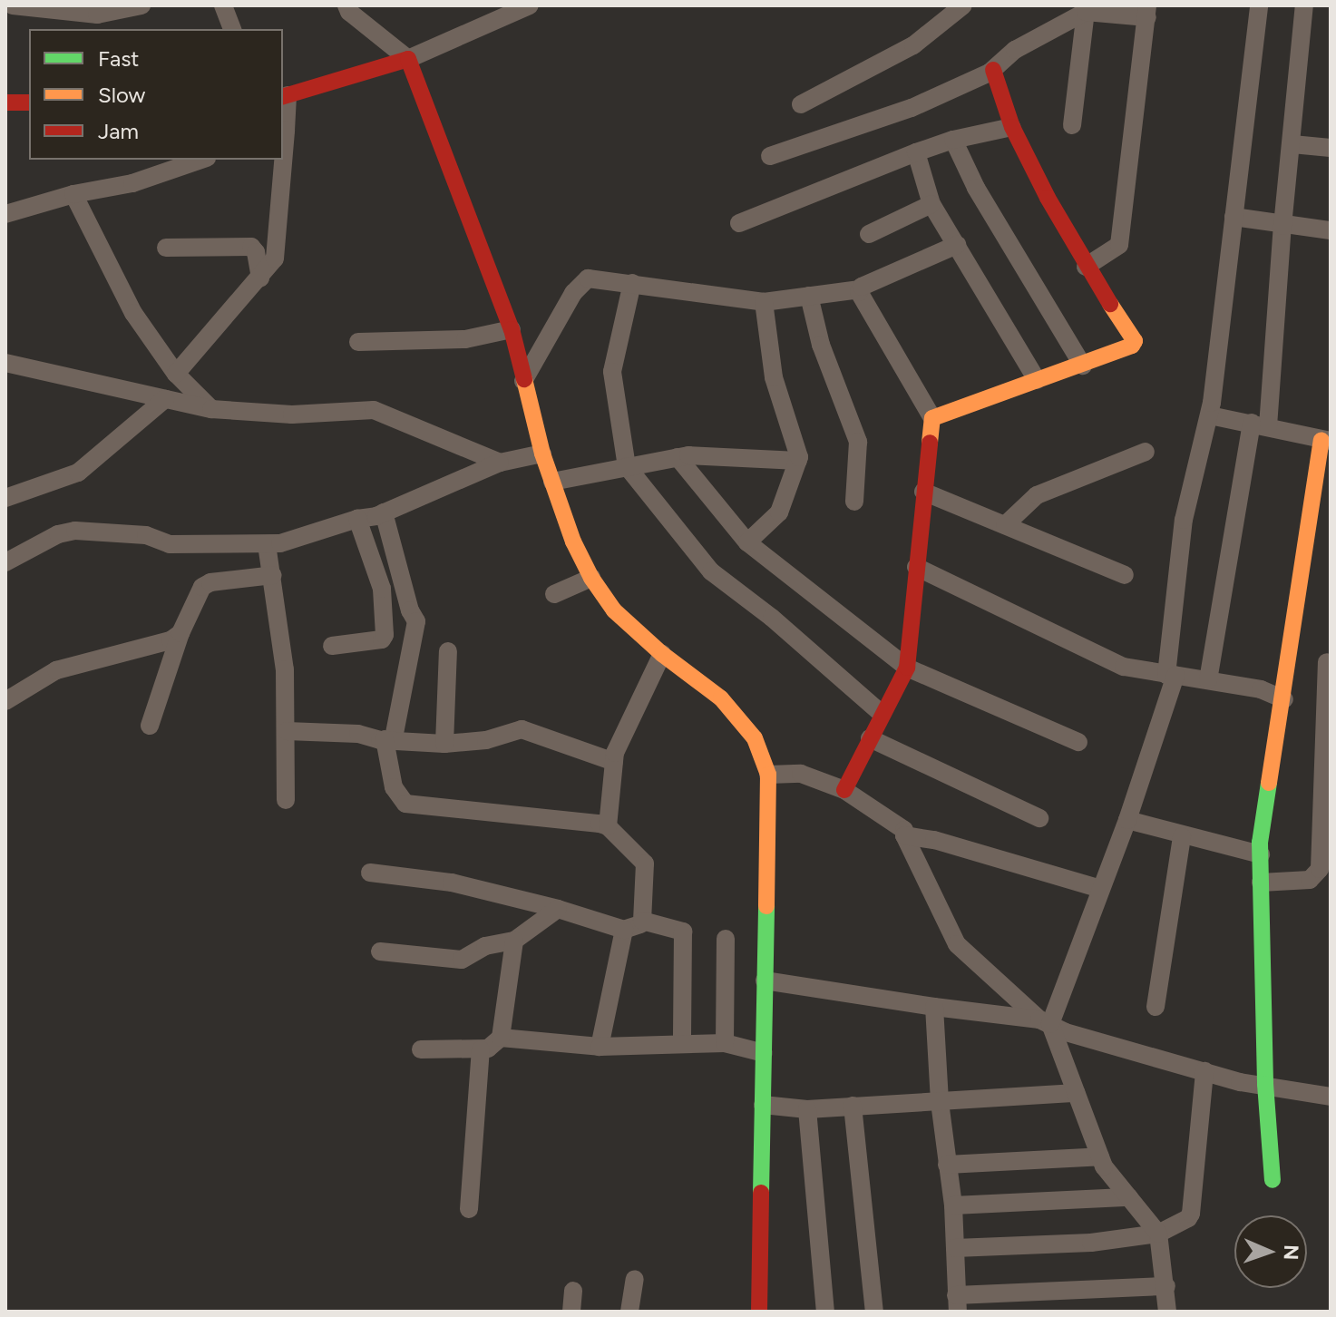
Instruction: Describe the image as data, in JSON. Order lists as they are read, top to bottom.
{
  "legend": ["Fast", "Slow", "Jam"],
  "north": "right"
}
